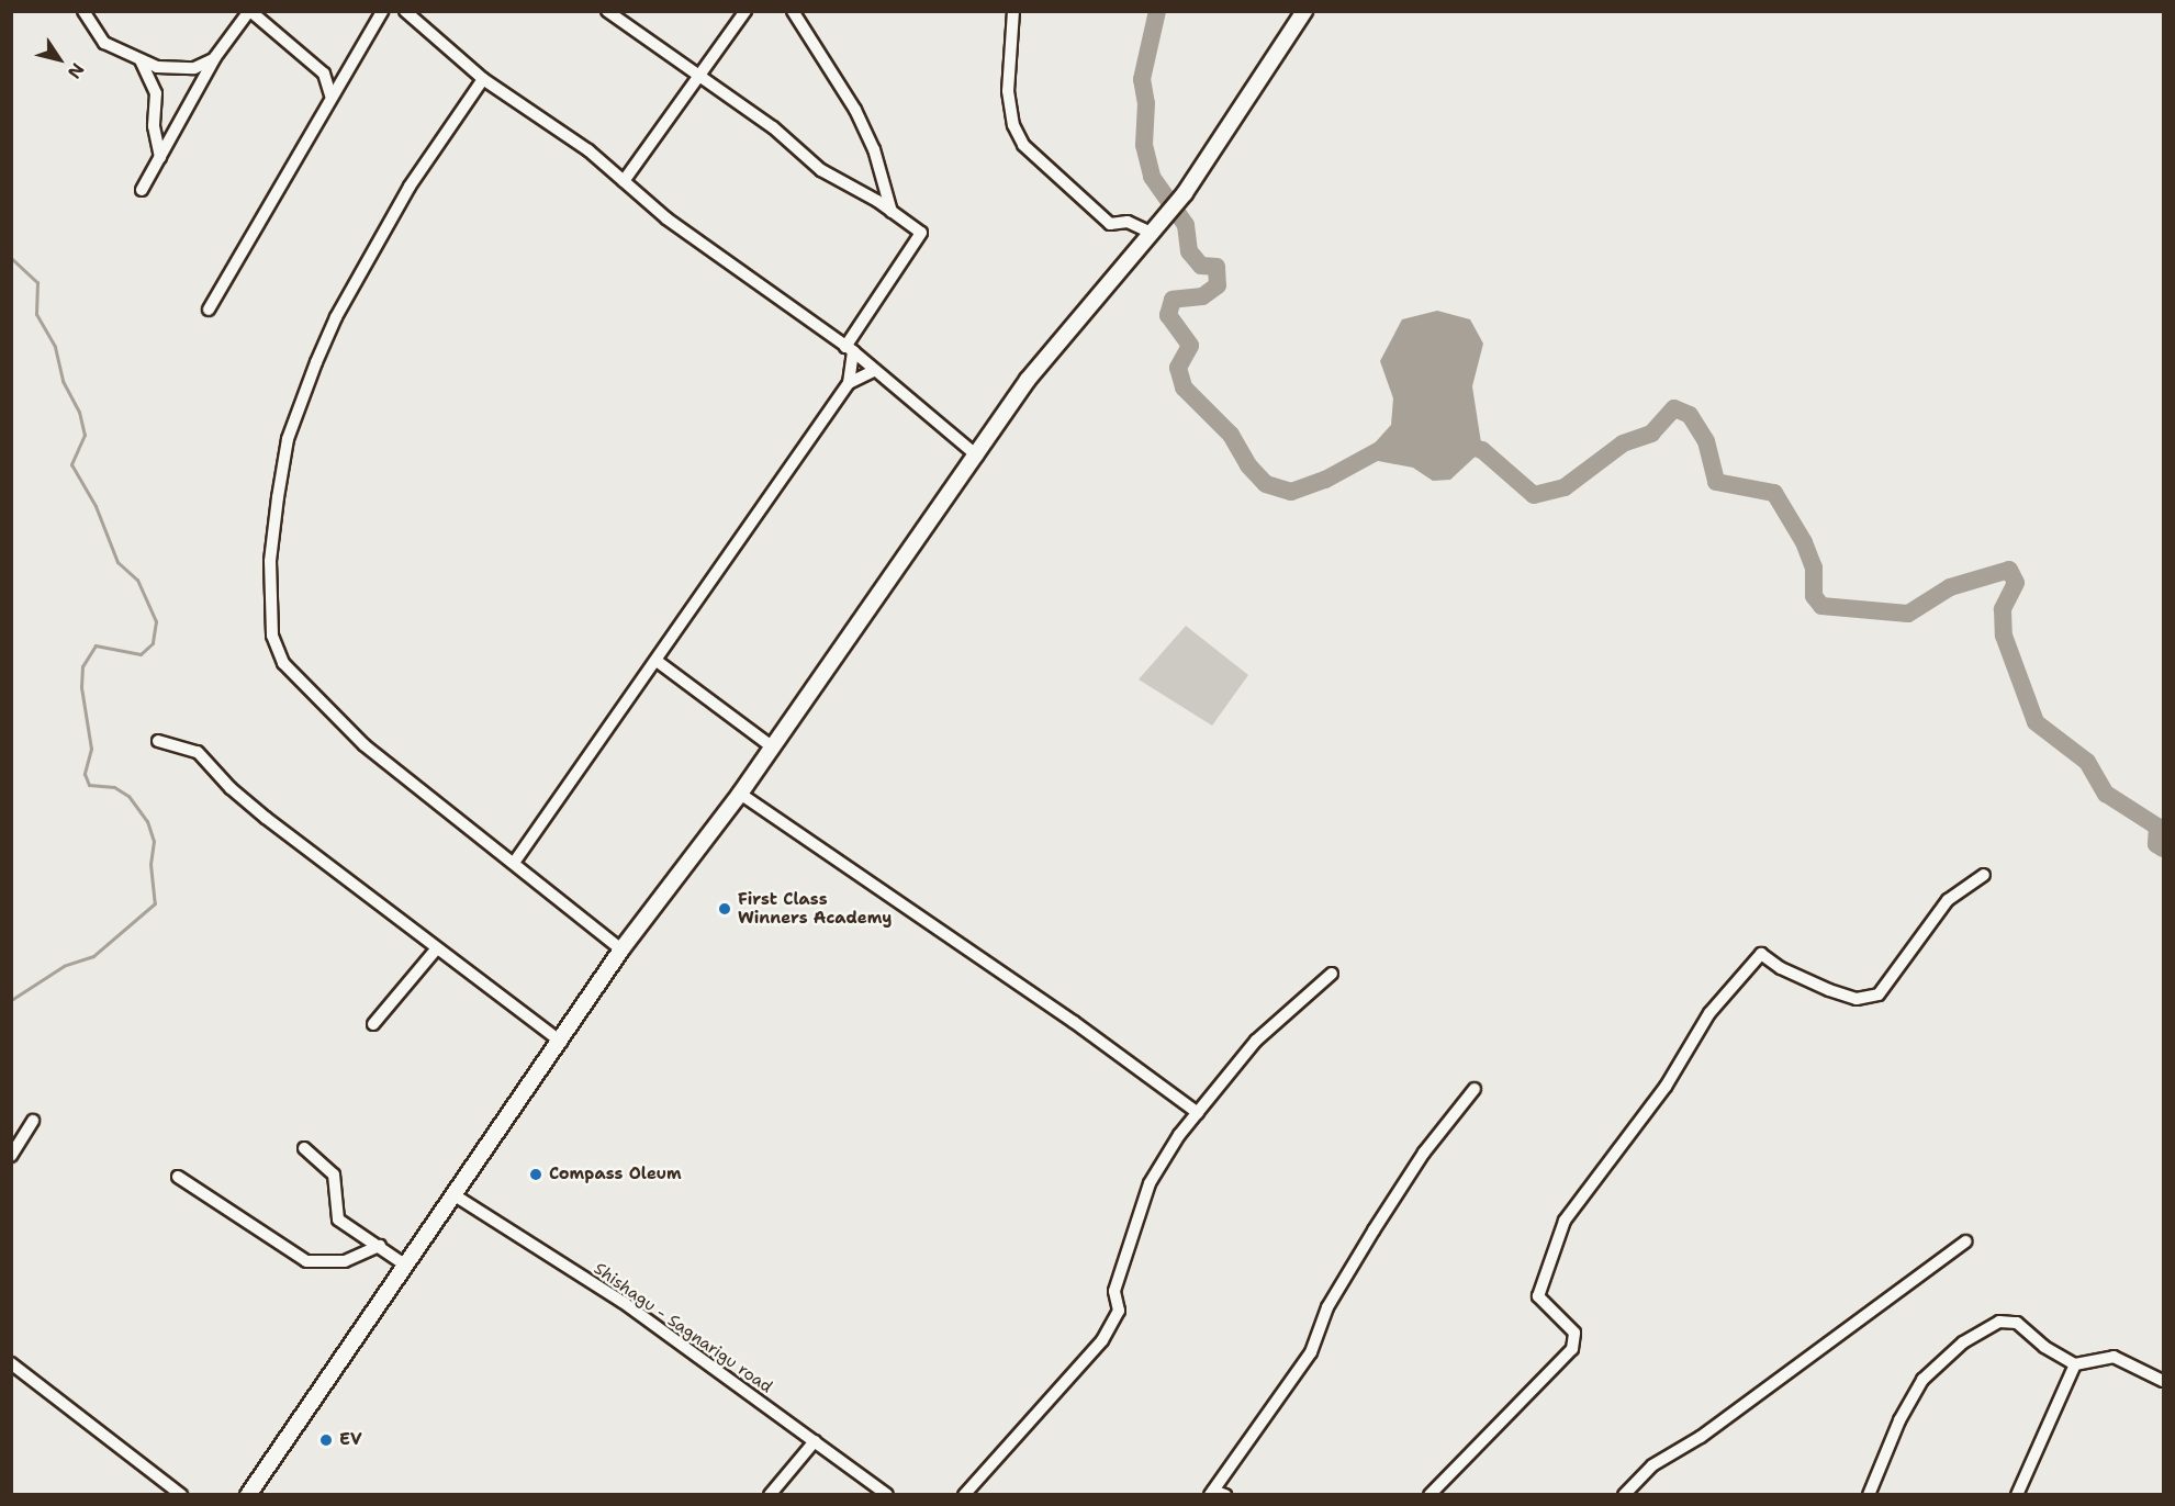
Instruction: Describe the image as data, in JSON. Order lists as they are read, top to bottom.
{
  "streets": {
    "street": ["Shishagu - Sagnarigu road"]
  },
  "places": ["First Class Winners Academy", "Compass Oleum", "EV"],
  "north": "bottom right"
}
